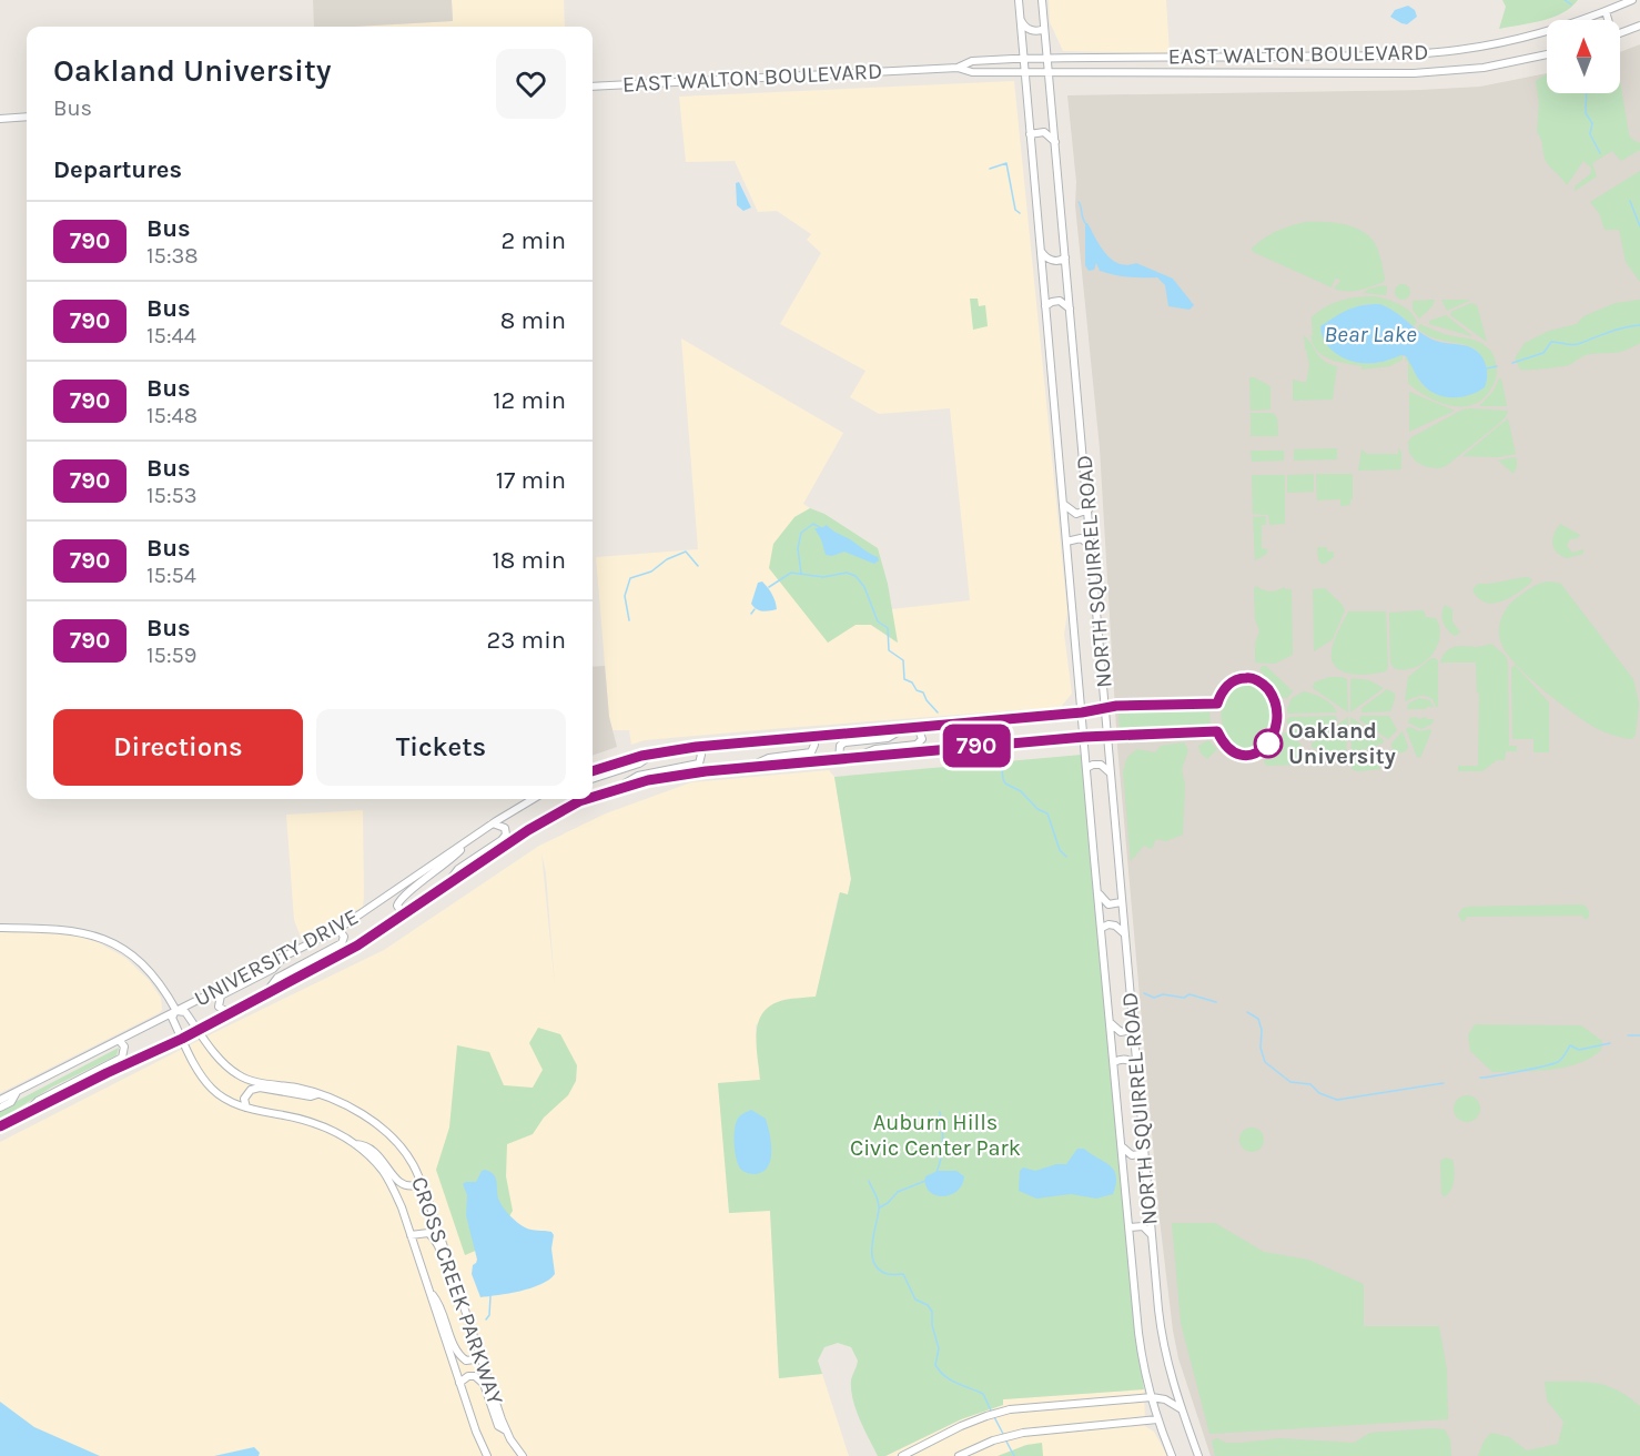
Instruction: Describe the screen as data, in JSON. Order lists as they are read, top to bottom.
{
  "streets": {
    "main road": [
      "EAST WALTON BOULEVARD",
      "NORTH SQUIRREL ROAD",
      "UNIVERSITY DRIVE",
      "CROSS CREEK PARKWAY"
    ]
  },
  "crossings": [
    ["EAST WALTON BOULEVARD", "NORTH SQUIRREL ROAD"],
    ["NORTH SQUIRREL ROAD", "UNIVERSITY DRIVE"],
    ["UNIVERSITY DRIVE", "CROSS CREEK PARKWAY"]
  ],
  "water": ["Bear Lake"],
  "parks": ["Auburn Hills Civic Center Park"],
  "places": ["Oakland University"],
  "lines": ["bus line 790"],
  "north": "top",
  "page": {
    "on_map": "790",
    "heading": [
      ["Oakland University", "Bus"],
      "Departures"
    ],
    "list": [
      {
        "mark": "790",
        "name": "Bus",
        "note": "15:38",
        "value": "2 min"
      },
      {
        "mark": "790",
        "name": "Bus",
        "note": "15:44",
        "value": "8 min"
      },
      {
        "mark": "790",
        "name": "Bus",
        "note": "15:48",
        "value": "12 min"
      },
      {
        "mark": "790",
        "name": "Bus",
        "note": "15:53",
        "value": "17 min"
      },
      {
        "mark": "790",
        "name": "Bus",
        "note": "15:54",
        "value": "18 min"
      },
      {
        "mark": "790",
        "name": "Bus",
        "note": "15:59",
        "value": "23 min"
      }
    ],
    "buttons": ["Directions", "Tickets"]
  }
}
